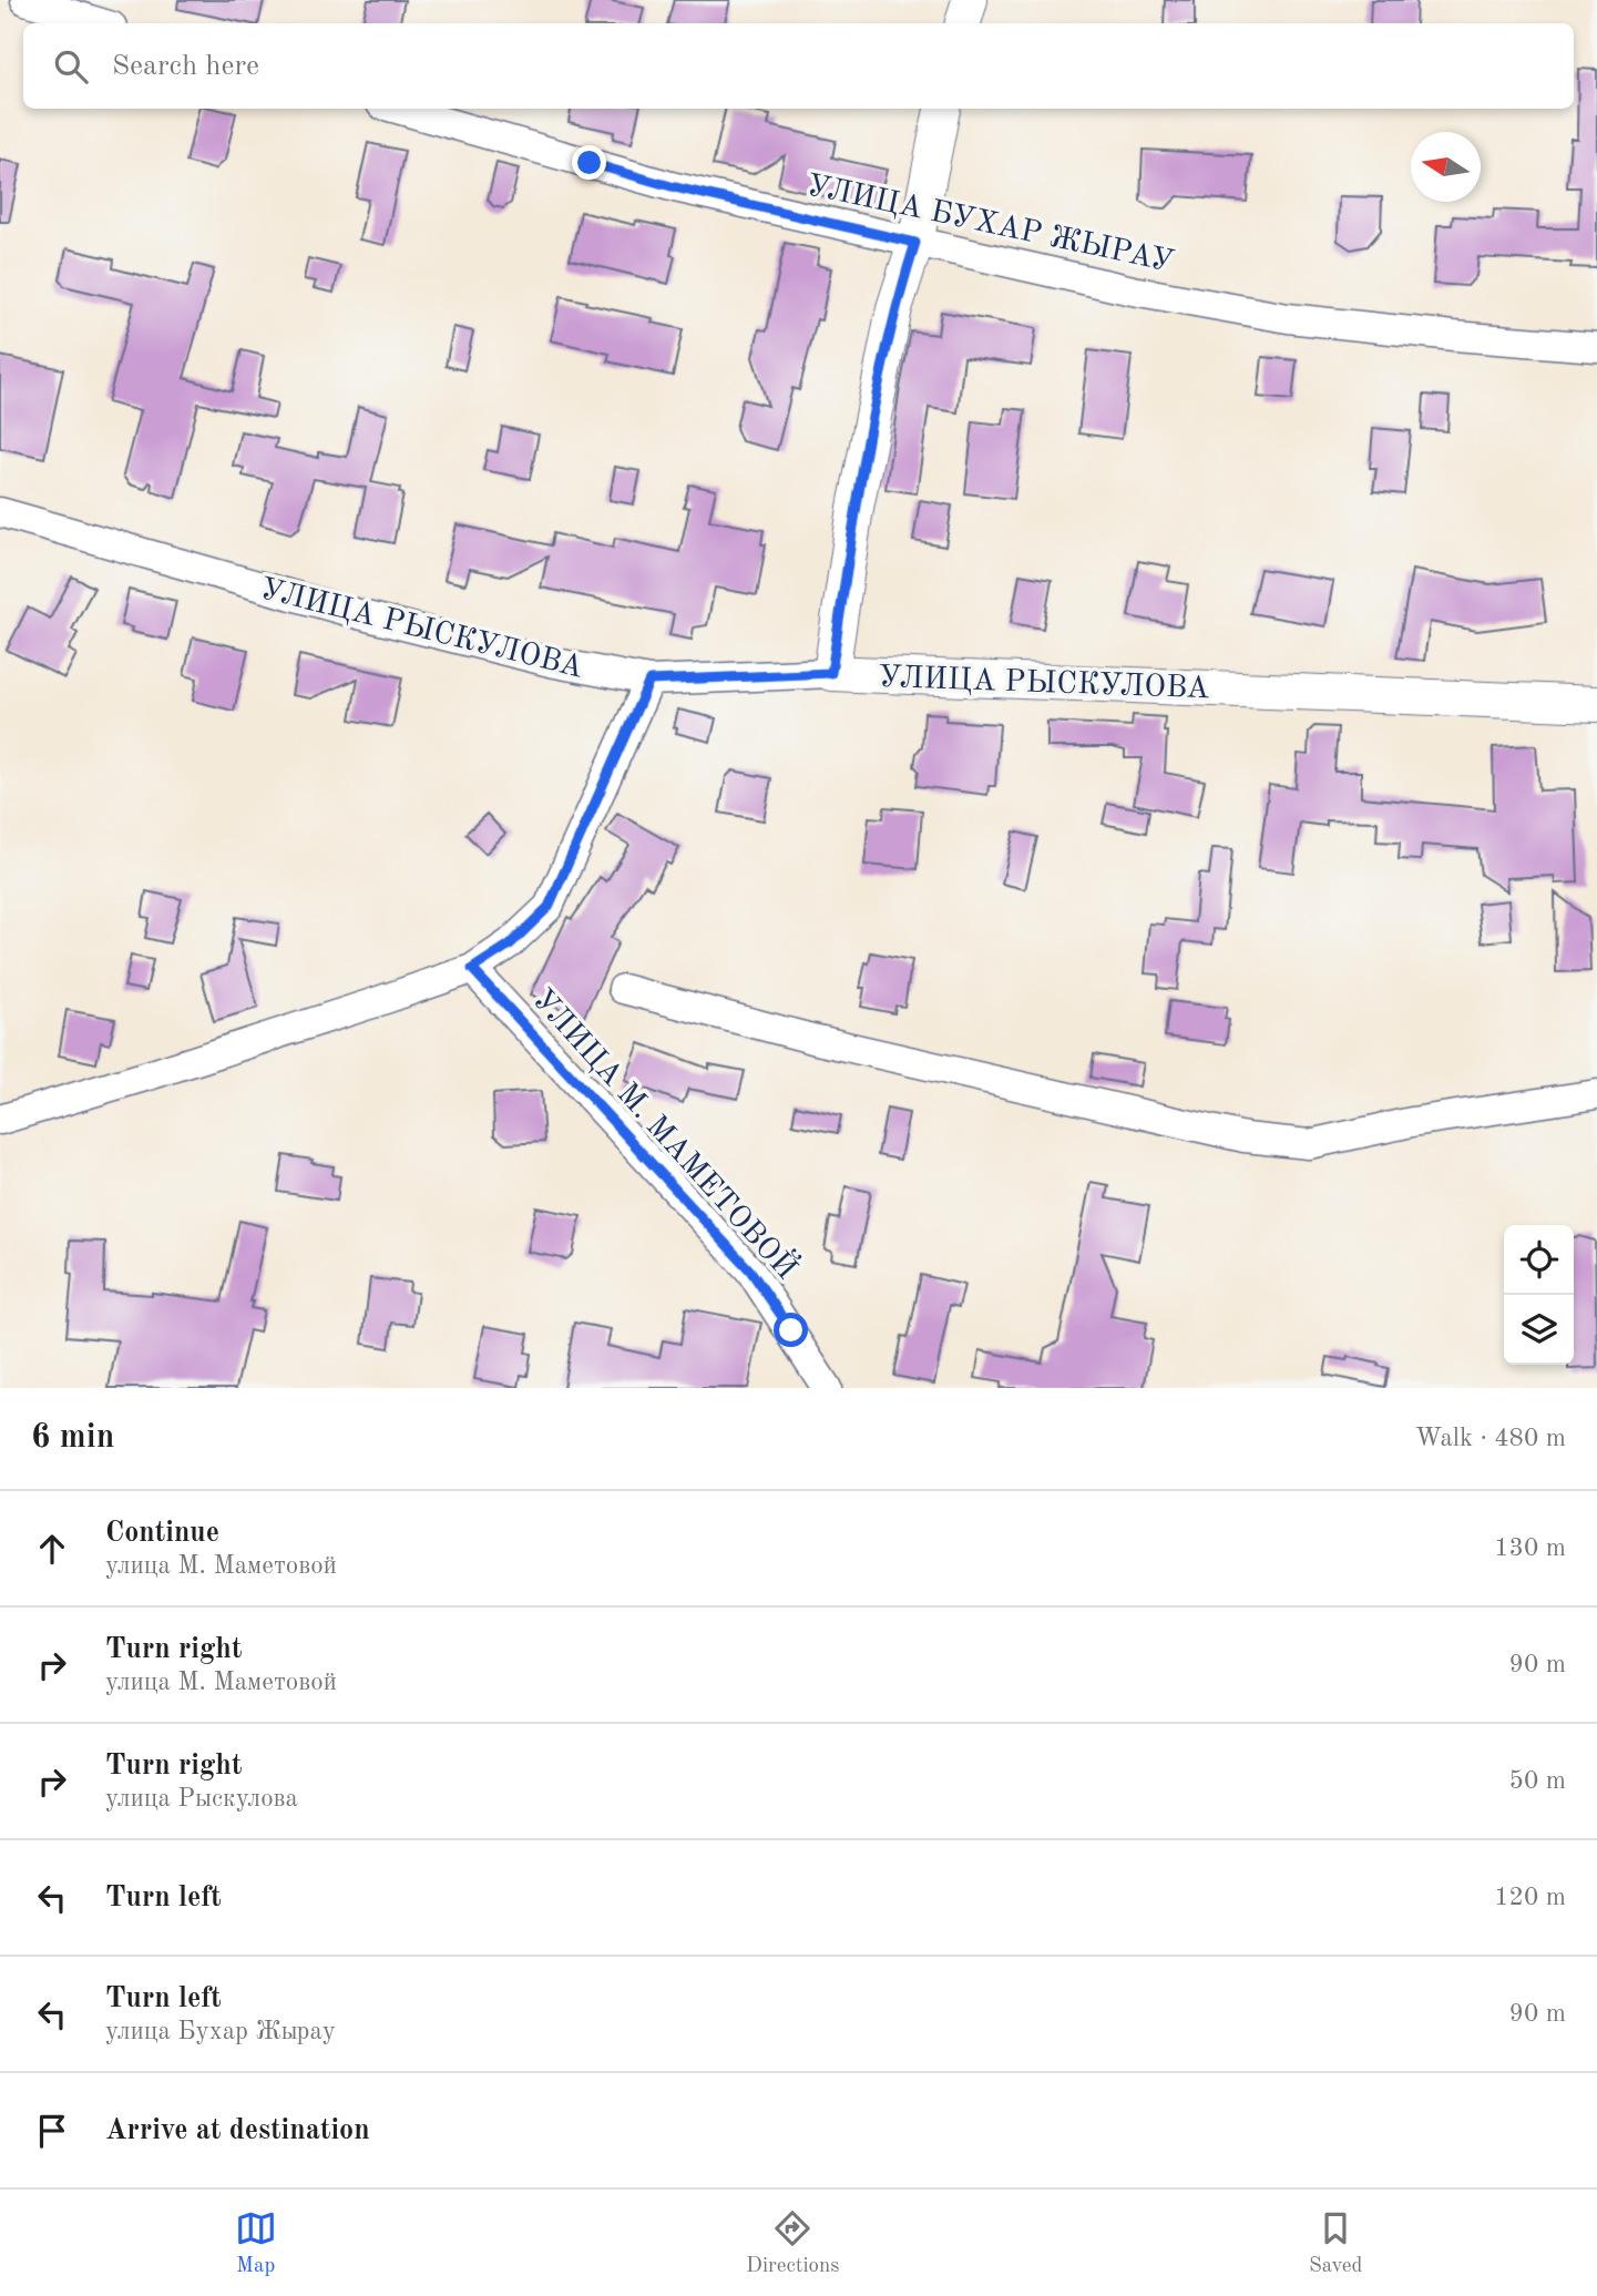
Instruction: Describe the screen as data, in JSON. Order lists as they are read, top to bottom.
{
  "streets": {
    "street": ["УЛИЦА БУХАР ЖЫРАУ", "УЛИЦА РЫСКУЛОВА", "УЛИЦА М. МАМЕТОВОЙ"]
  },
  "north": "left",
  "page": {
    "search": "Search here",
    "heading": ["6 min", "Walk · 480 m"],
    "list": [
      ["Continue", "улица М. Маметовой", "130 m"],
      ["Turn right", "улица М. Маметовой", "90 m"],
      ["Turn right", "улица Рыскулова", "50 m"],
      ["Turn left", "120 m"],
      ["Turn left", "улица Бухар Жырау", "90 m"],
      "Arrive at destination"
    ],
    "nav": ["Map", "Directions", "Saved"]
  }
}
